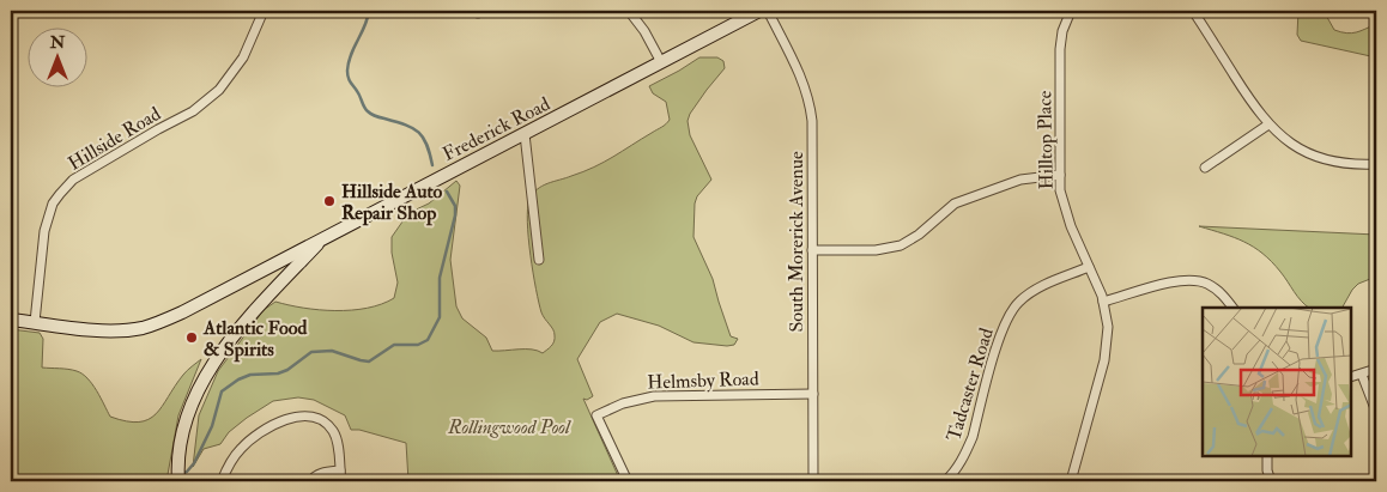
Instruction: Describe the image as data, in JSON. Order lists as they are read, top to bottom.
{
  "streets": {
    "main road": ["Frederick Road"],
    "street": [
      "Hillside Road",
      "Hilltop Place",
      "South Morerick Avenue",
      "Helmsby Road",
      "Tadcaster Road"
    ]
  },
  "crossings": [
    ["Frederick Road", "Hillside Road"],
    ["Hilltop Place", "Tadcaster Road"],
    ["South Morerick Avenue", "Helmsby Road"]
  ],
  "parks": ["Rollingwood Pool"],
  "places": ["Hillside Auto Repair Shop", "Atlantic Food & Spirits"],
  "north": "top"
}
